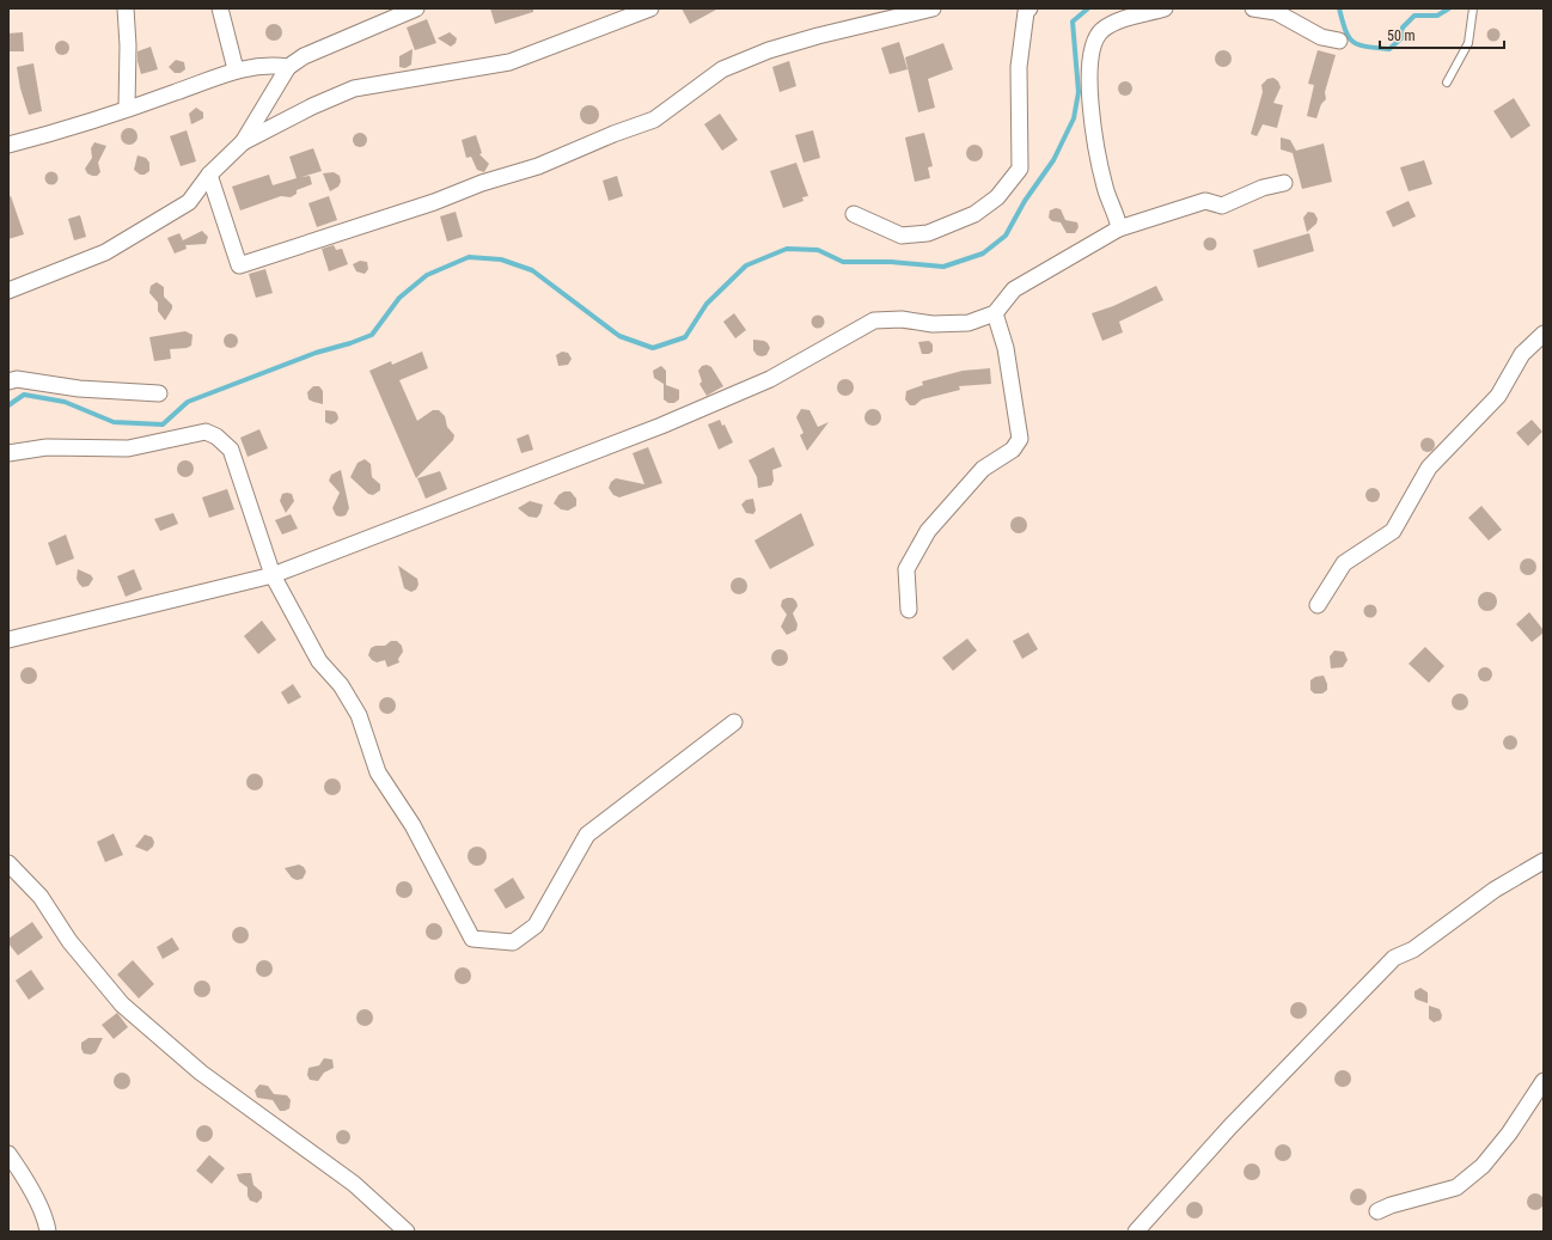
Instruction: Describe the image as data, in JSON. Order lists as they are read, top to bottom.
{
  "scale_bar": "50 m"
}
